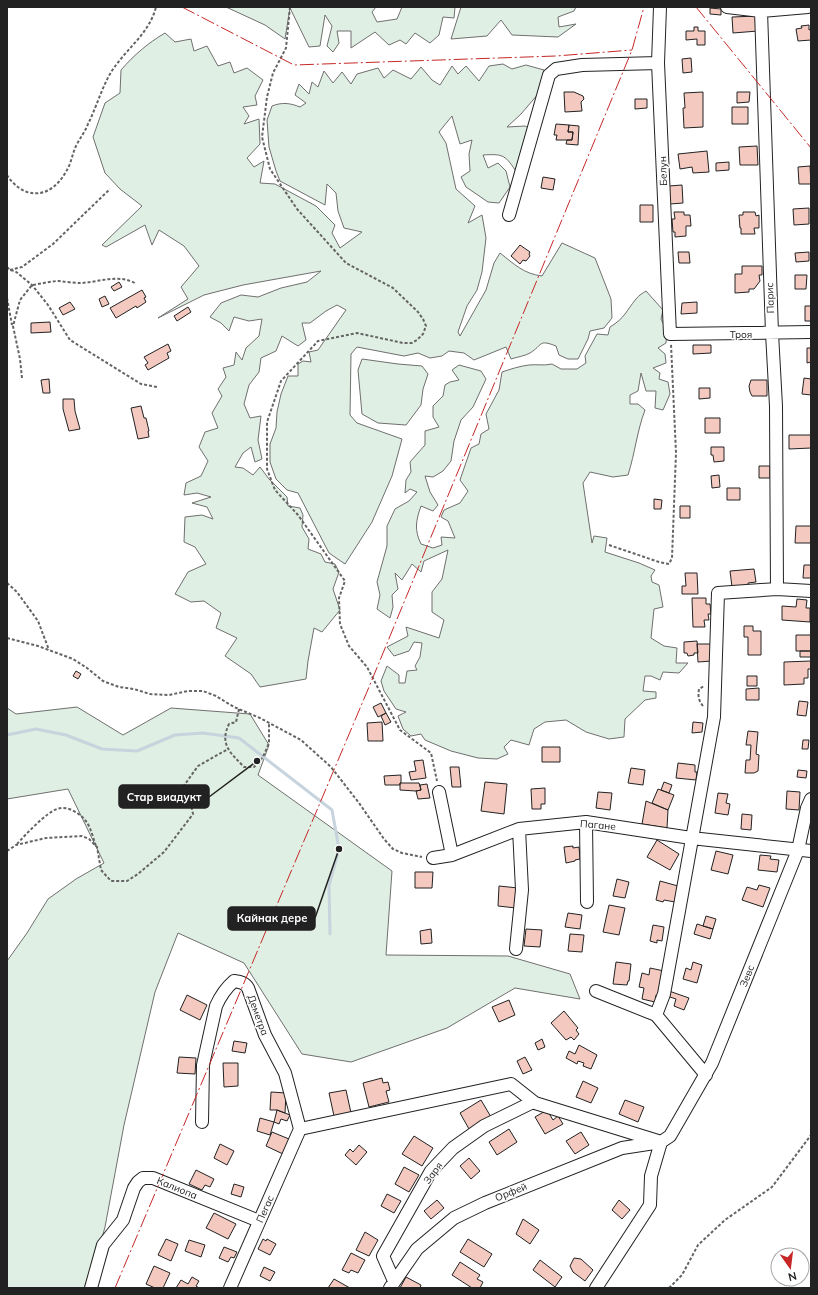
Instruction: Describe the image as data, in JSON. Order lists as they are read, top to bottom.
{
  "streets": {
    "street": [
      "Белун",
      "Парис",
      "Троя",
      "Пагане",
      "Зевс",
      "Деметра",
      "Заря",
      "Калиопа",
      "Орфей",
      "Пегас"
    ]
  },
  "crossings": [
    ["Белун", "Троя"],
    ["Парис", "Троя"],
    ["Пагане", "Зевс"],
    ["Зевс", "Орфей"],
    ["Деметра", "Пегас"],
    ["Заря", "Орфей"],
    ["Калиопа", "Пегас"]
  ],
  "places": ["Стар виадукт", "Кайнак дере"],
  "north": "bottom"
}
